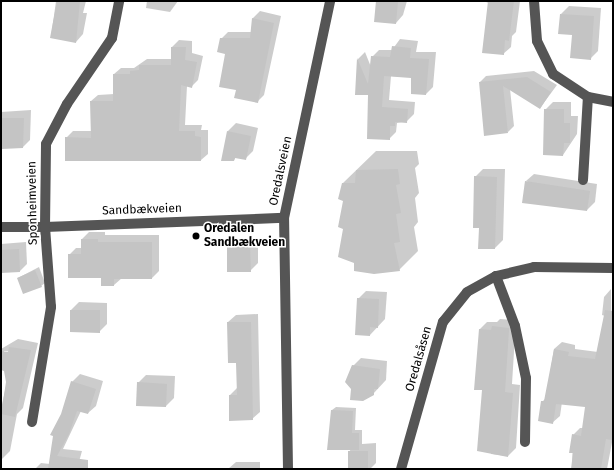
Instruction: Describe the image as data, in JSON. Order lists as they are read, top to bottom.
{
  "streets": {
    "street": [
      "Oredalsveien",
      "Sponheimveien",
      "Sandbækveien",
      "Oredalsåsen"
    ]
  },
  "crossings": [
    ["Oredalsveien", "Sandbækveien"],
    ["Sponheimveien", "Sandbækveien"]
  ],
  "places": ["Oredalen Sandbækveien"]
}
